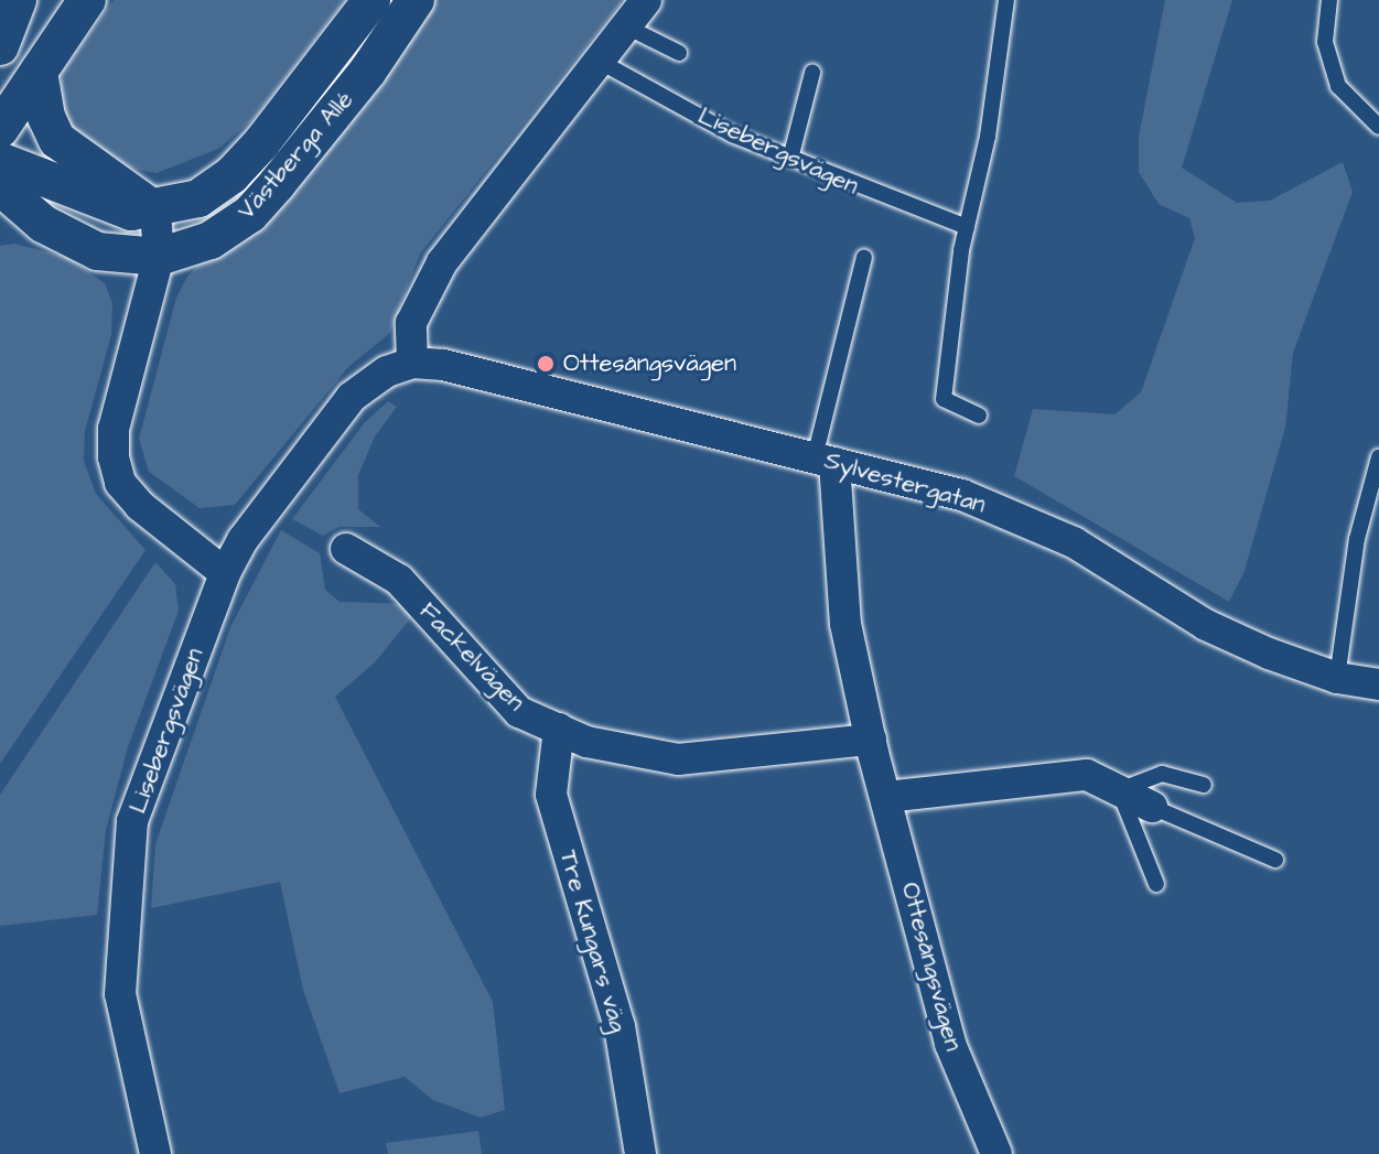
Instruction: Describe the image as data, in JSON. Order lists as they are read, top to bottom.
{
  "streets": {
    "street": [
      "Lisebergsvägen",
      "Västberga Allé",
      "Sylvestergatan",
      "Fackelvägen",
      "Tre Kungars väg",
      "Ottesångsvägen"
    ]
  },
  "crossings": [
    ["Lisebergsvägen", "Sylvestergatan"],
    ["Sylvestergatan", "Ottesångsvägen"],
    ["Fackelvägen", "Tre Kungars väg"],
    ["Fackelvägen", "Ottesångsvägen"]
  ],
  "places": ["Ottesångsvägen"]
}
